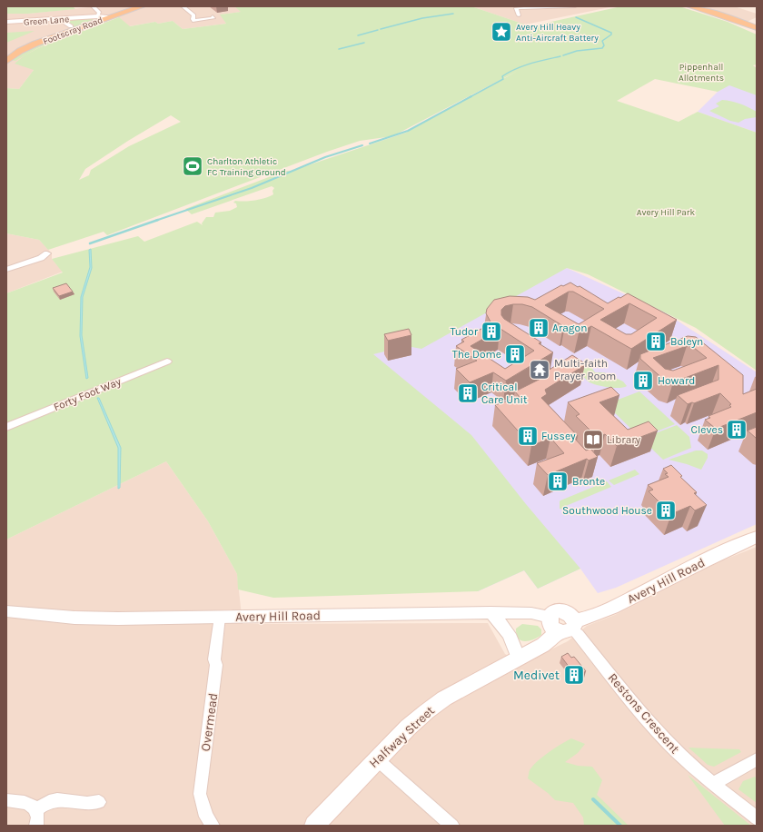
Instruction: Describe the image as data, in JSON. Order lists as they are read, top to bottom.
{
  "streets": {
    "main road": [
      "Green Lane",
      "Footscray Road",
      "Avery Hill Road",
      "Halfway Street"
    ],
    "street": ["Forty Foot Way", "Restons Crescent", "Overmead"]
  },
  "crossings": [
    ["Green Lane", "Footscray Road"],
    ["Avery Hill Road", "Restons Crescent"],
    ["Avery Hill Road", "Overmead"],
    ["Avery Hill Road", "Halfway Street"],
    ["Restons Crescent", "Halfway Street"]
  ],
  "parks": ["Pippenhall Allotments", "Avery Hill Park"],
  "places": {
    "place": ["Avery Hill Heavy Anti-Aircraft Battery"],
    "sports": ["Charlton Athletic FC Training Ground"],
    "building": [
      "Aragon",
      "Tudor",
      "Boleyn",
      "The Dome",
      "Howard",
      "Critical Care Unit",
      "Cleves",
      "Fussey",
      "Bronte",
      "Southwood House",
      "Medivet"
    ],
    "temple": ["Multi-faith Prayer Room"],
    "library": ["Library"]
  }
}
